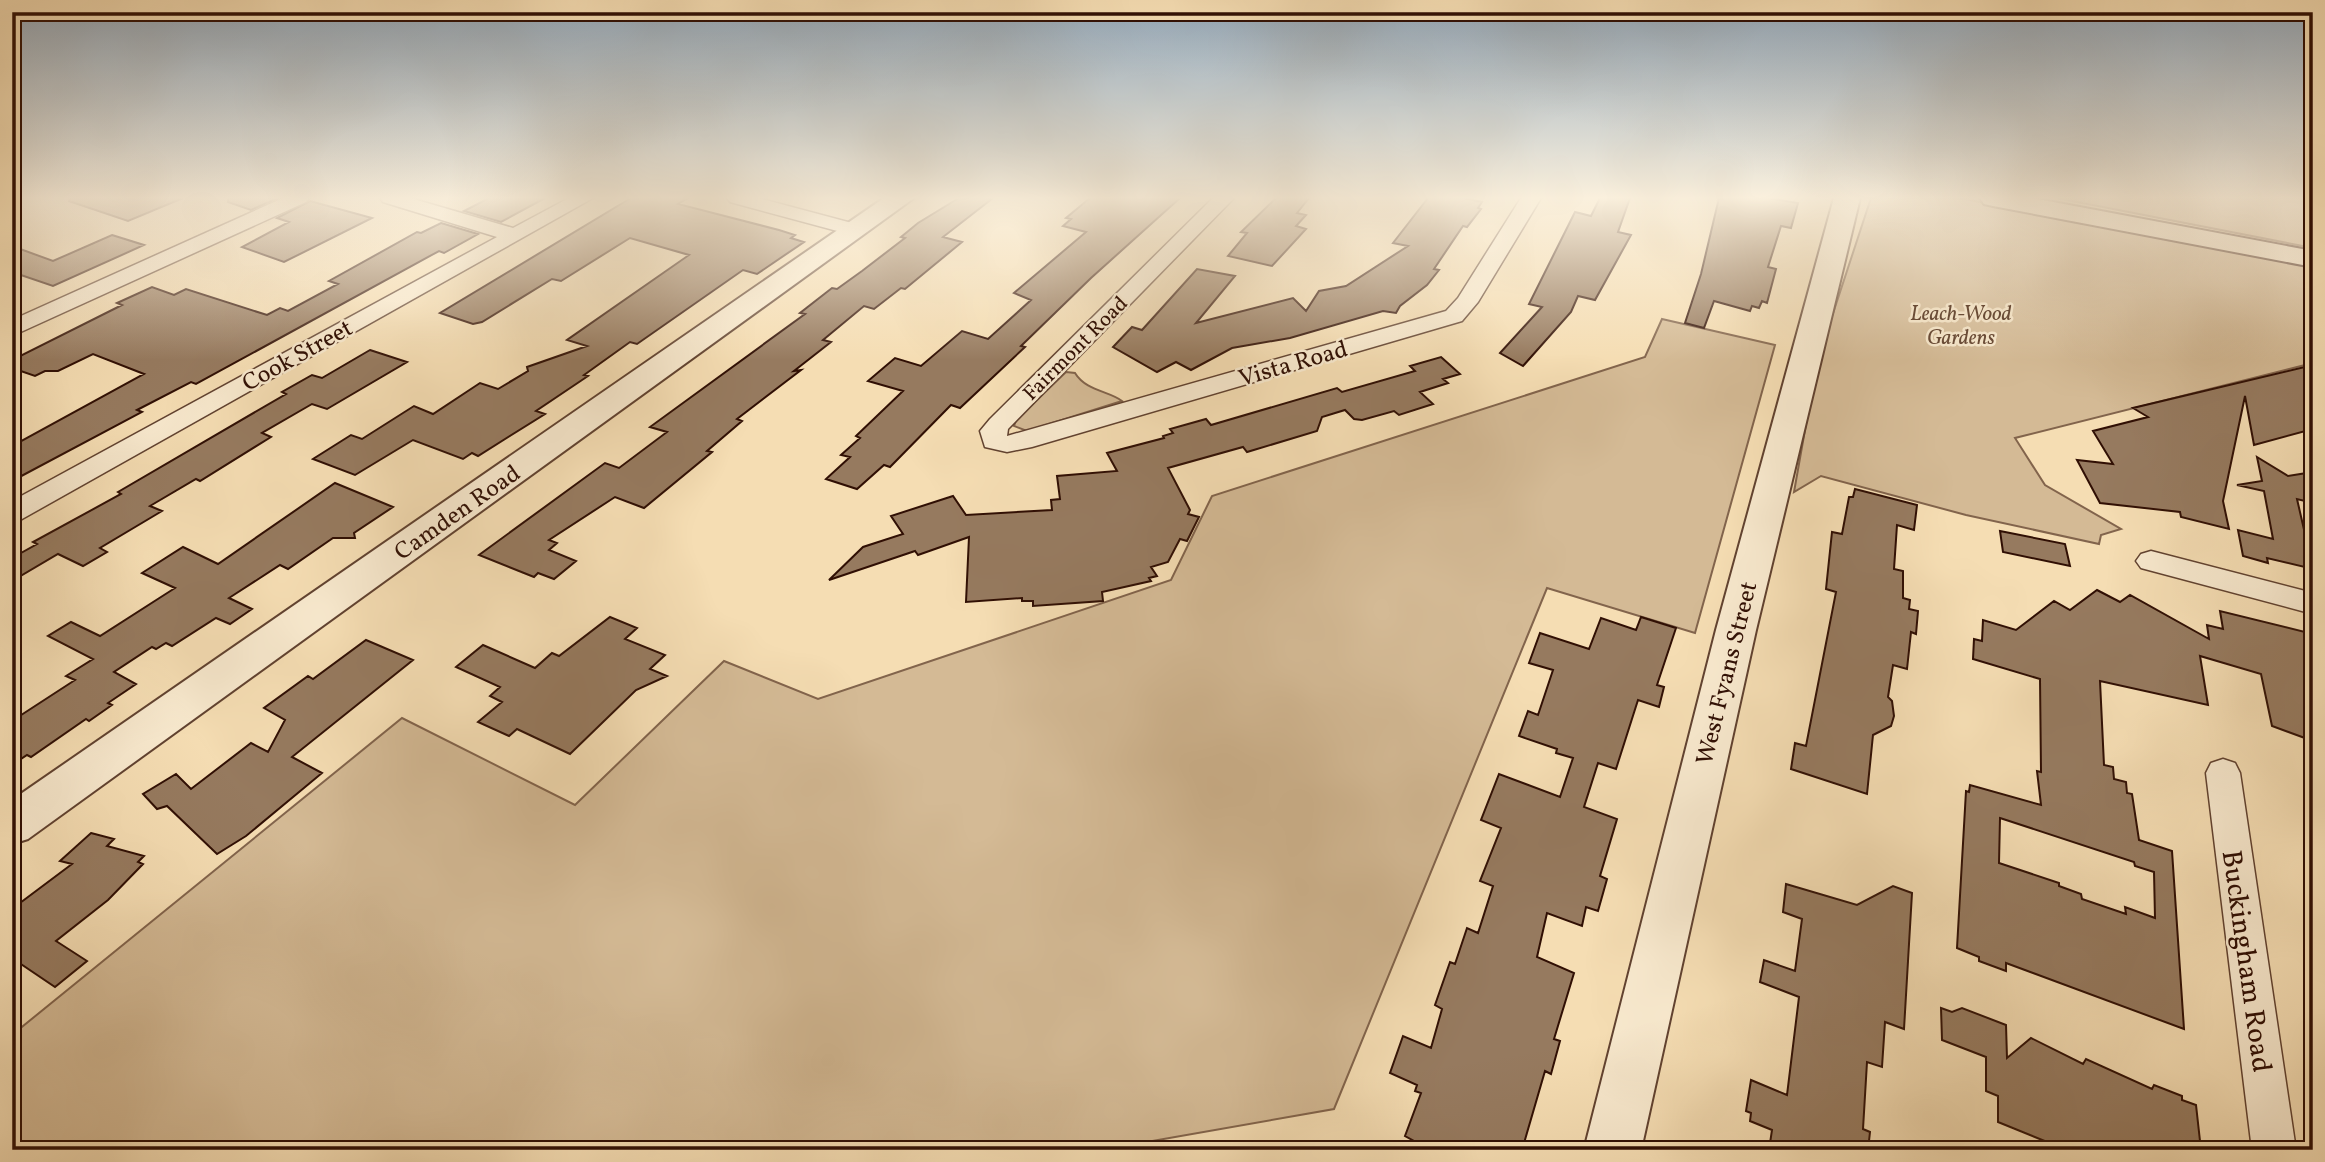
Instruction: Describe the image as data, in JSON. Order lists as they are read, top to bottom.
{
  "streets": {
    "street": [
      "Fairmont Road",
      "Cook Street",
      "Vista Road",
      "Camden Road",
      "West Fyans Street",
      "Buckingham Road"
    ]
  },
  "crossings": [
    ["Fairmont Road", "Vista Road"]
  ],
  "parks": ["Leach-Wood Gardens"]
}
